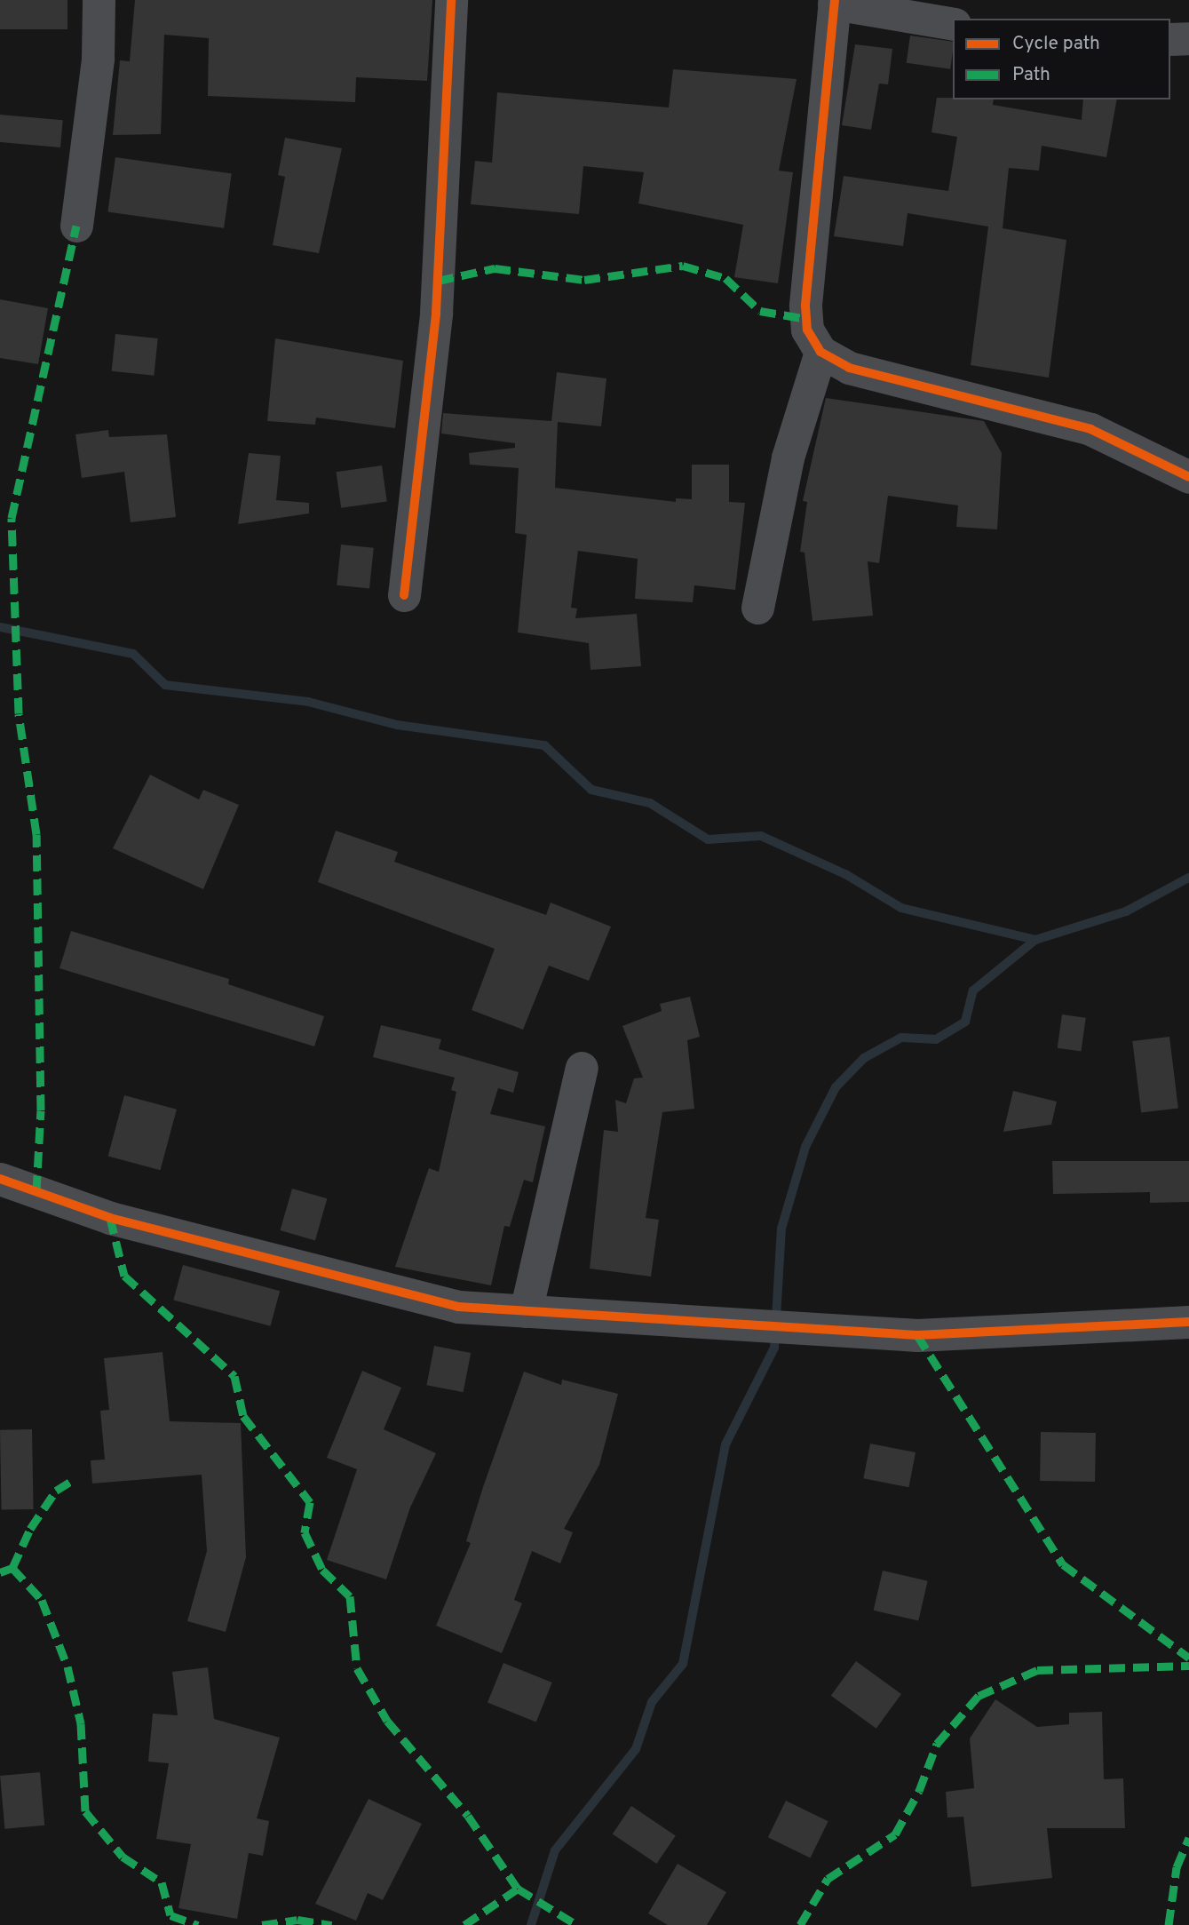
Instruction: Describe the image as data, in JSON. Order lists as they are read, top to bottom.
{
  "legend": ["Cycle path", "Path"]
}
